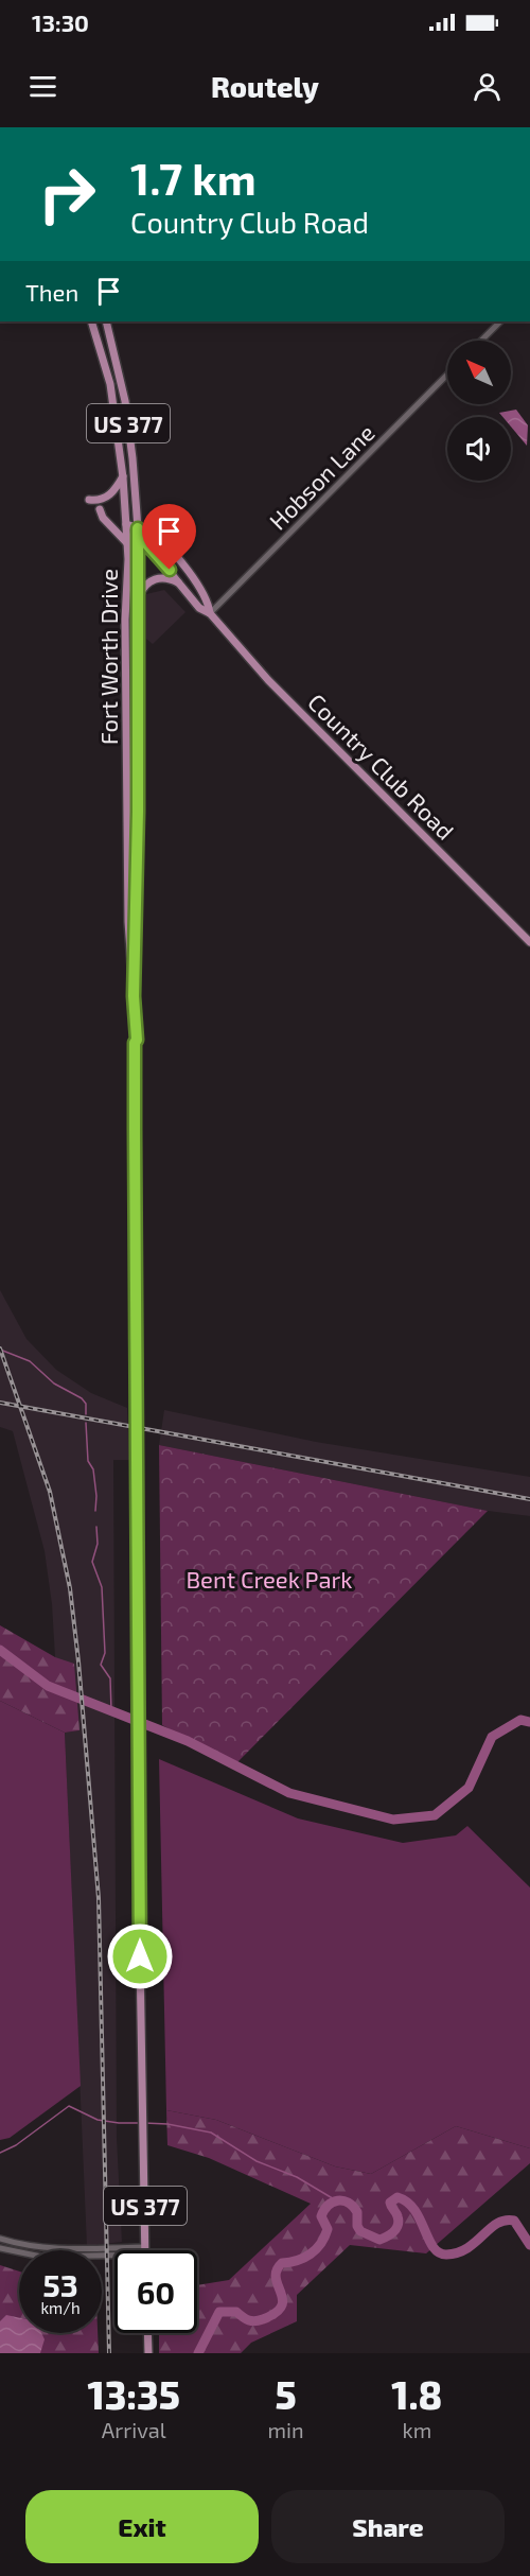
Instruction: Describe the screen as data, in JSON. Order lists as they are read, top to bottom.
{
  "streets": {
    "main road": ["US 377", "Fort Worth Drive", "Country Club Road"],
    "street": ["Hobson Lane"]
  },
  "crossings": [
    ["Hobson Lane", "Country Club Road"],
    ["Fort Worth Drive", "Country Club Road"]
  ],
  "parks": ["Bent Creek Park"],
  "north": "top left",
  "page": {
    "status": "13:30",
    "header": "Routely",
    "turn": ["1.7 km", "Country Club Road"],
    "then": "Then",
    "speed": "53 km/h",
    "limit": "60",
    "eta": [
      "13:35",
      "Arrival",
      "5",
      "min",
      "1.8",
      "km"
    ],
    "buttons": ["Exit", "Share"]
  }
}
